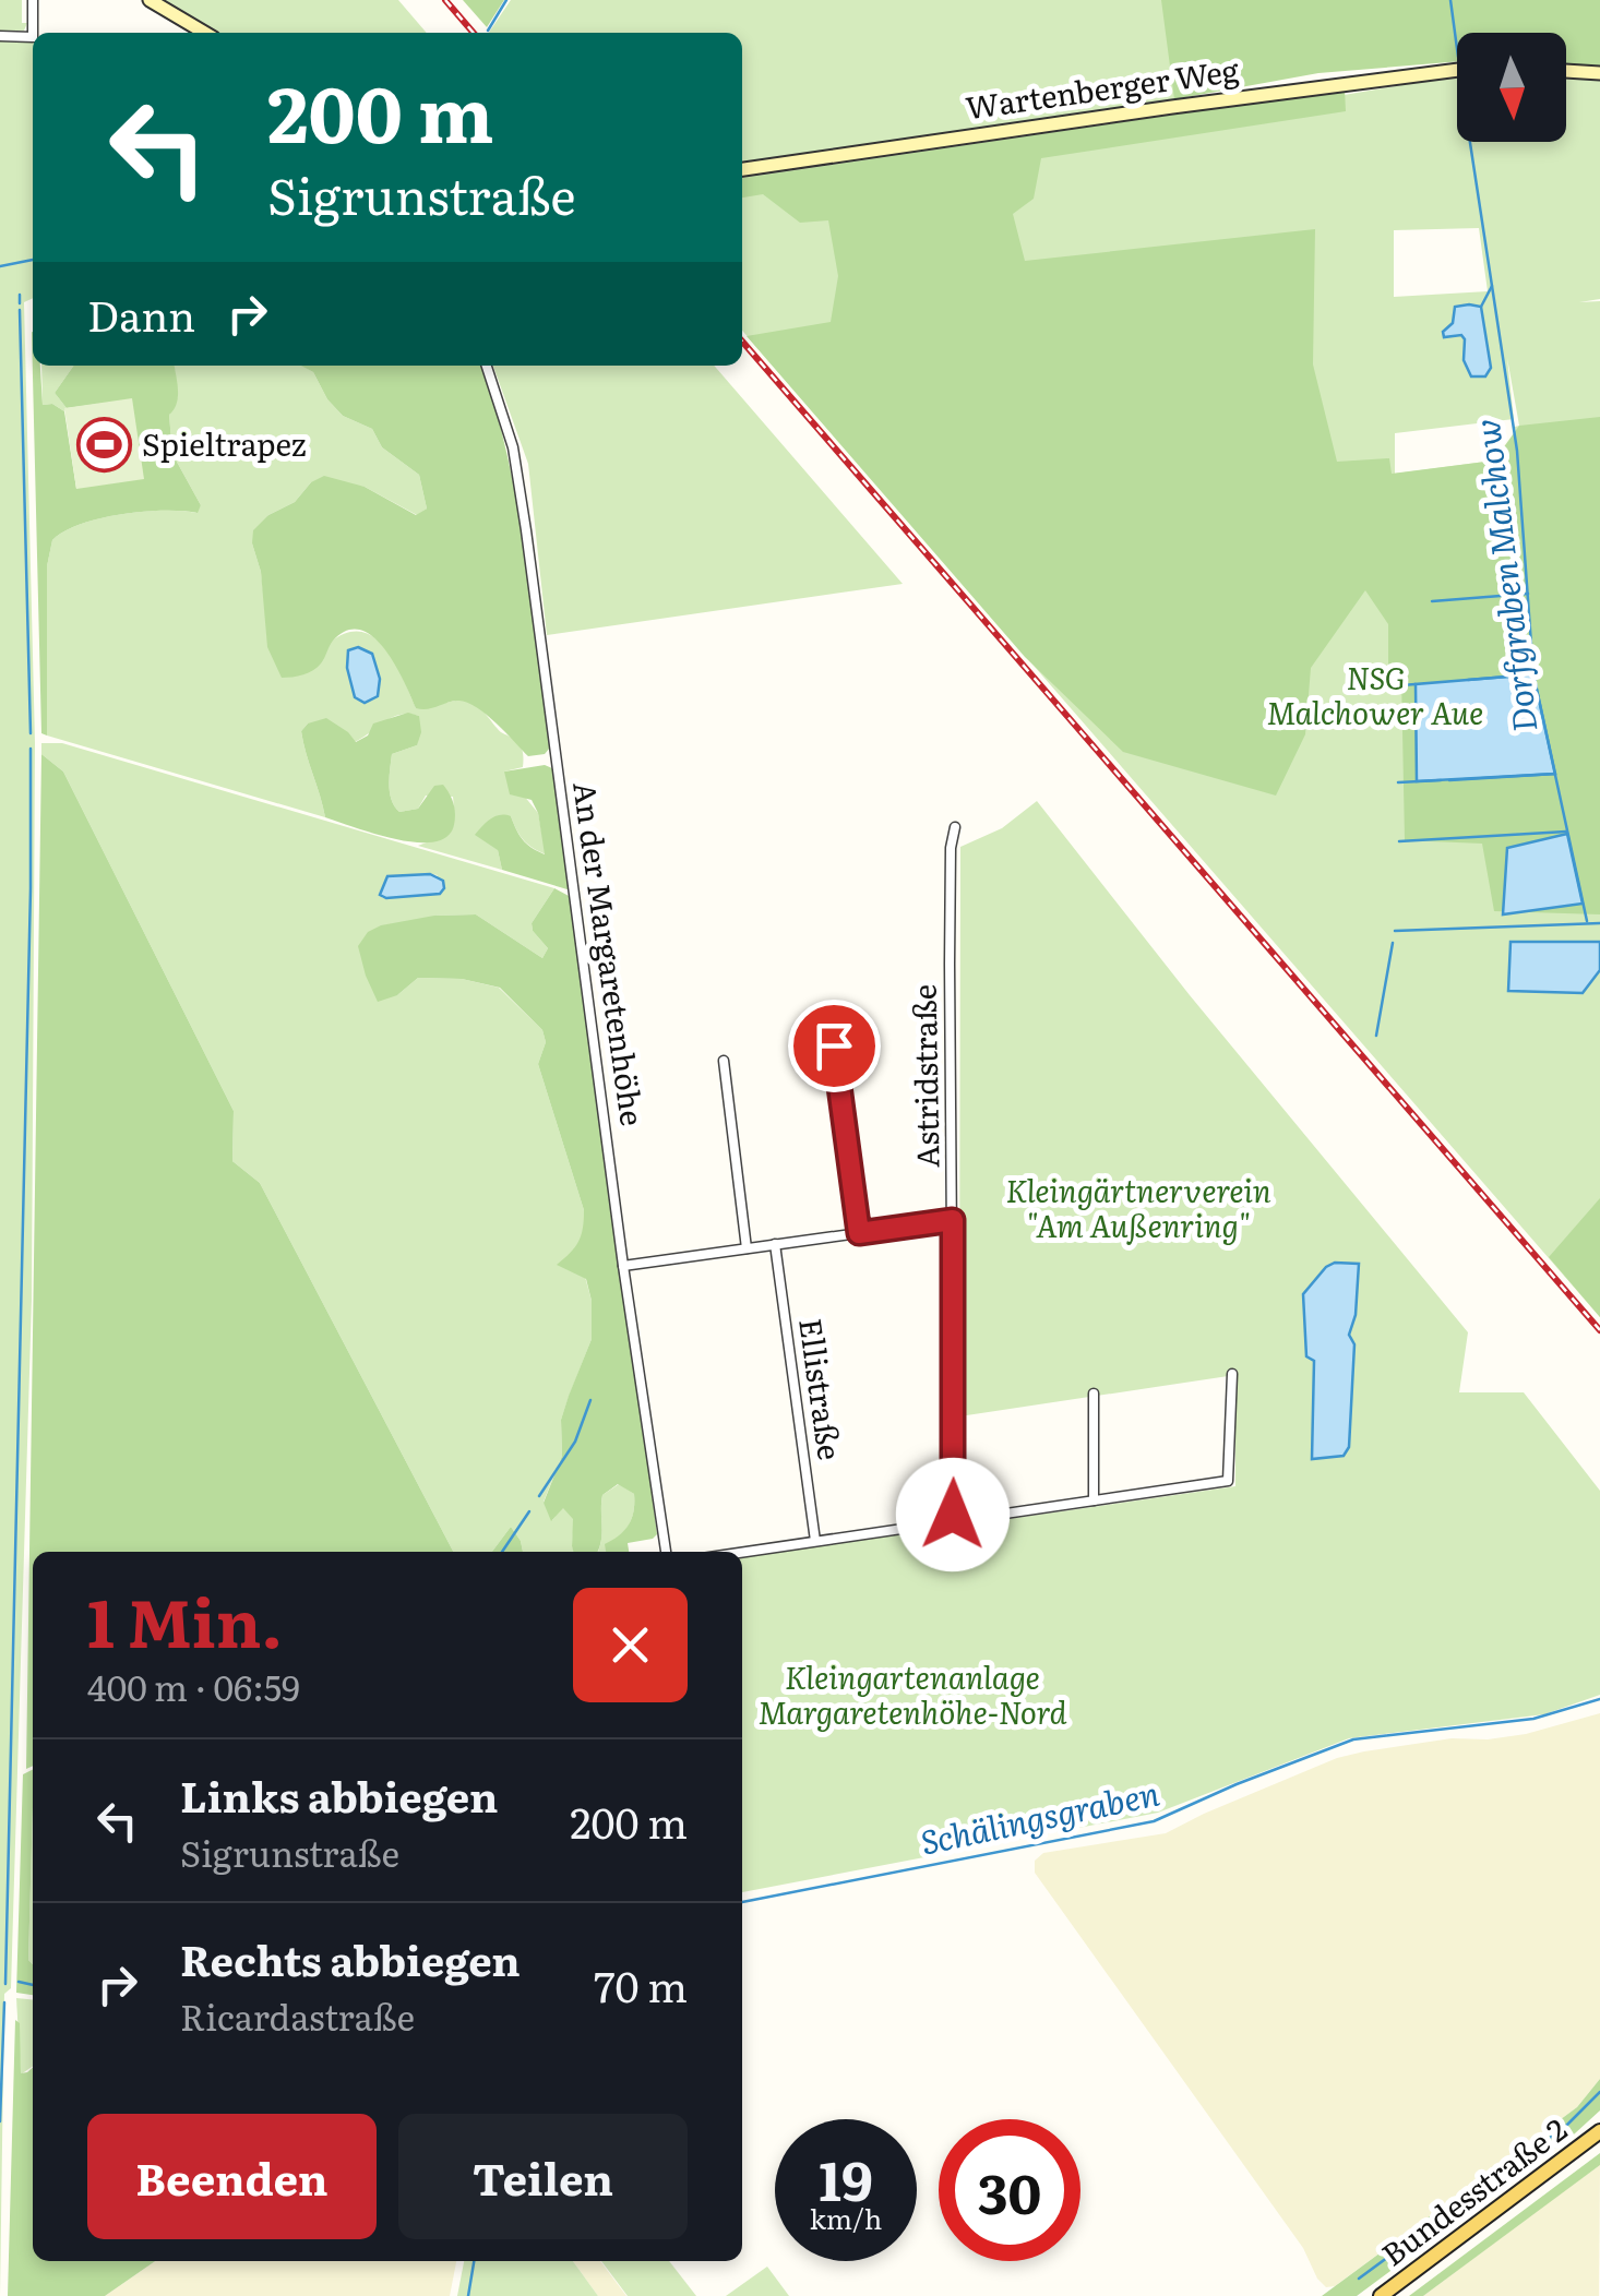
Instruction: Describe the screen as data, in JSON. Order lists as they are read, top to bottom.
{
  "streets": {
    "main road": ["Wartenberger Weg", "Bundesstraße 2"],
    "street": ["An der Margaretenhöhe", "Astridstraße", "Ellistraße"]
  },
  "water": ["Dorfgraben Malchow", "Schälingsgraben"],
  "parks": ["NSG Malchower Aue", "Kleingärtnerverein \"Am Außenring\"", "Kleingartenanlage Margaretenhöhe-Nord"],
  "places": {
    "sports": ["Spieltrapez"]
  },
  "north": "bottom",
  "page": {
    "turn": ["200 m", "Sigrunstraße"],
    "then": "Dann",
    "heading": ["1 Min.", "400 m · 06:59"],
    "list": [
      {
        "name": "Links abbiegen",
        "note": "Sigrunstraße",
        "value": "200 m"
      },
      {
        "name": "Rechts abbiegen",
        "note": "Ricardastraße",
        "value": "70 m"
      }
    ],
    "buttons": ["Beenden", "Teilen"],
    "speed": "19 km/h",
    "limit": "30"
  }
}
